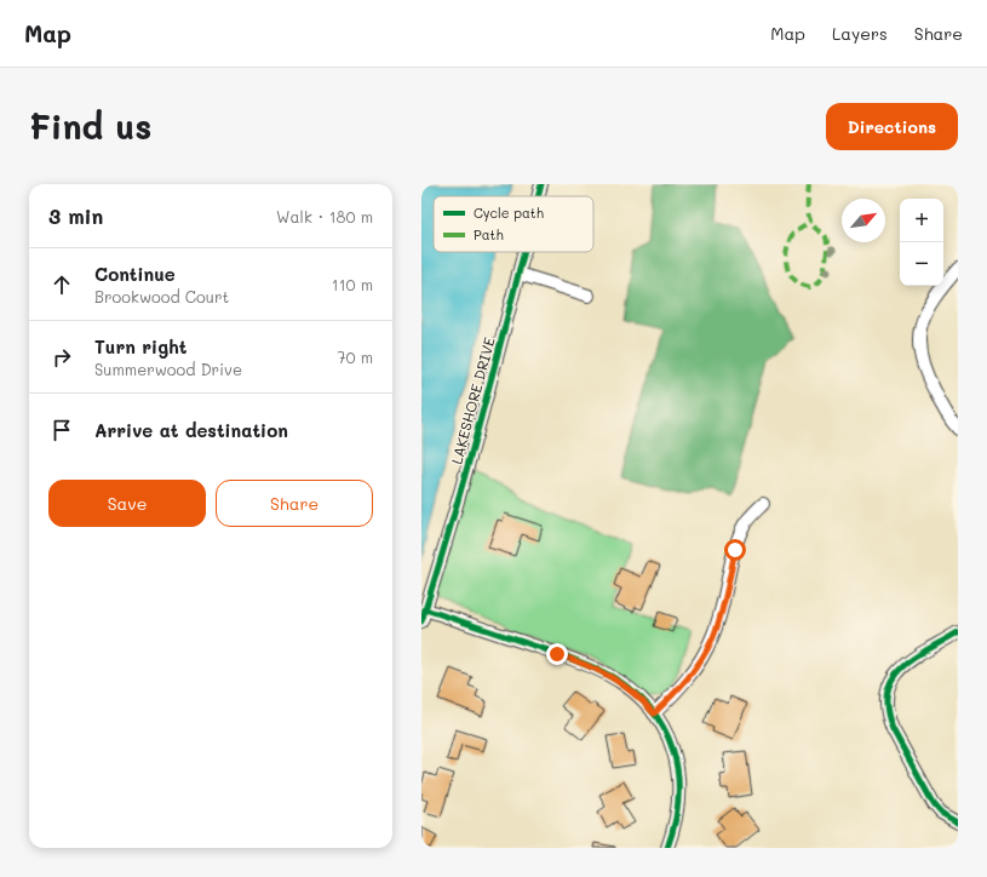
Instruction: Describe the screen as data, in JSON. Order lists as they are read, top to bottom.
{
  "streets": {
    "street": ["LAKESHORE DRIVE"]
  },
  "legend": ["Cycle path", "Path"],
  "north": "top right",
  "page": {
    "header": "Map",
    "nav": ["Map", "Layers", "Share"],
    "buttons": [
      "Directions",
      ["Save", "Share"]
    ],
    "title": "Find us",
    "heading": ["3 min", "Walk · 180 m"],
    "map_buttons": ["+", "−"],
    "list": [
      ["Continue", "Brookwood Court", "110 m"],
      ["Turn right", "Summerwood Drive", "70 m"],
      "Arrive at destination"
    ]
  }
}
